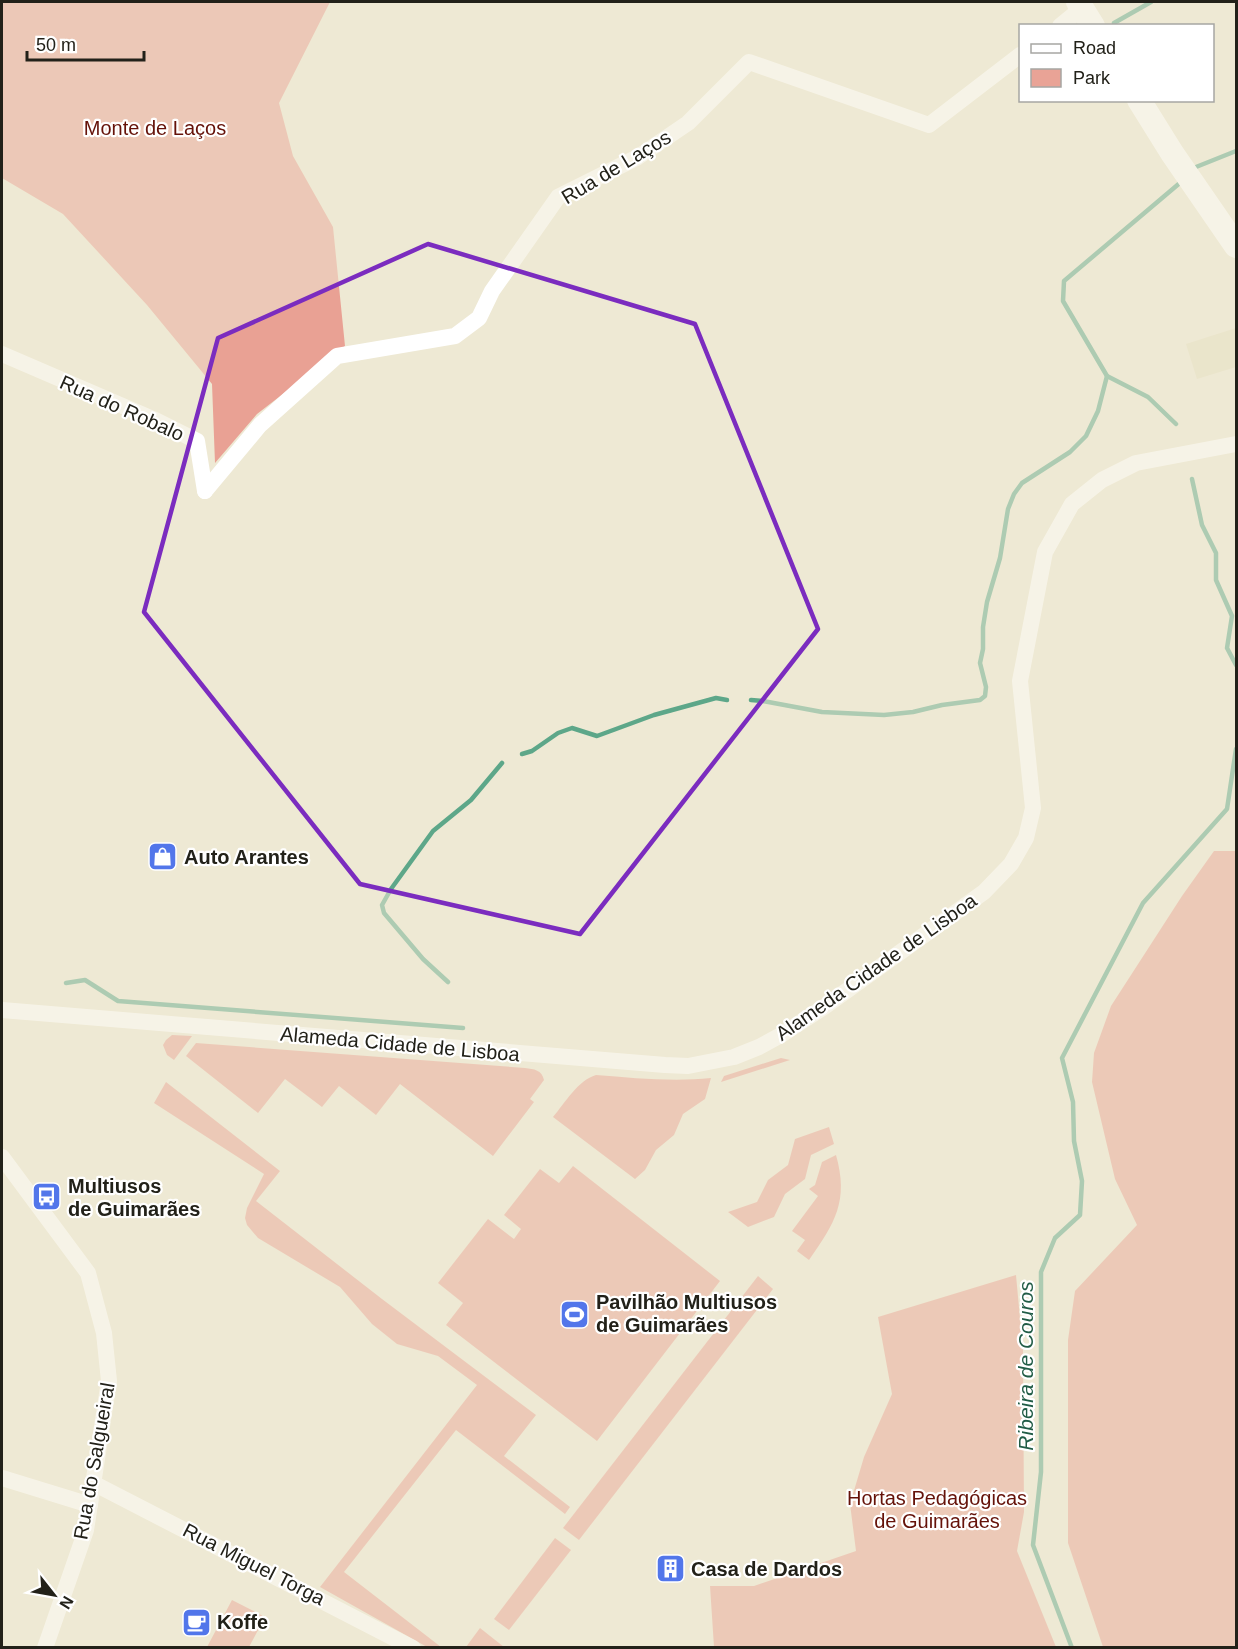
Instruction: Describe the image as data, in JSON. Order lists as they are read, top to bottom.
{
  "streets": {
    "street": [
      "Rua de Laços",
      "Rua do Robalo",
      "Alameda Cidade de Lisboa",
      "Rua do Salgueiral",
      "Rua Miguel Torga"
    ]
  },
  "crossings": [
    ["Rua de Laços", "Rua do Robalo"],
    ["Rua do Salgueiral", "Rua Miguel Torga"]
  ],
  "water": ["Ribeira de Couros"],
  "parks": ["Monte de Laços", "Hortas Pedagógicas de Guimarães"],
  "places": {
    "shop": ["Auto Arantes"],
    "bus stop": ["Multiusos de Guimarães"],
    "sports": ["Pavilhão Multiusos de Guimarães"],
    "building": ["Casa de Dardos"],
    "cafe": ["Koffe"]
  },
  "legend": ["Road", "Park"],
  "scale_bar": "50 m",
  "north": "bottom right"
}
